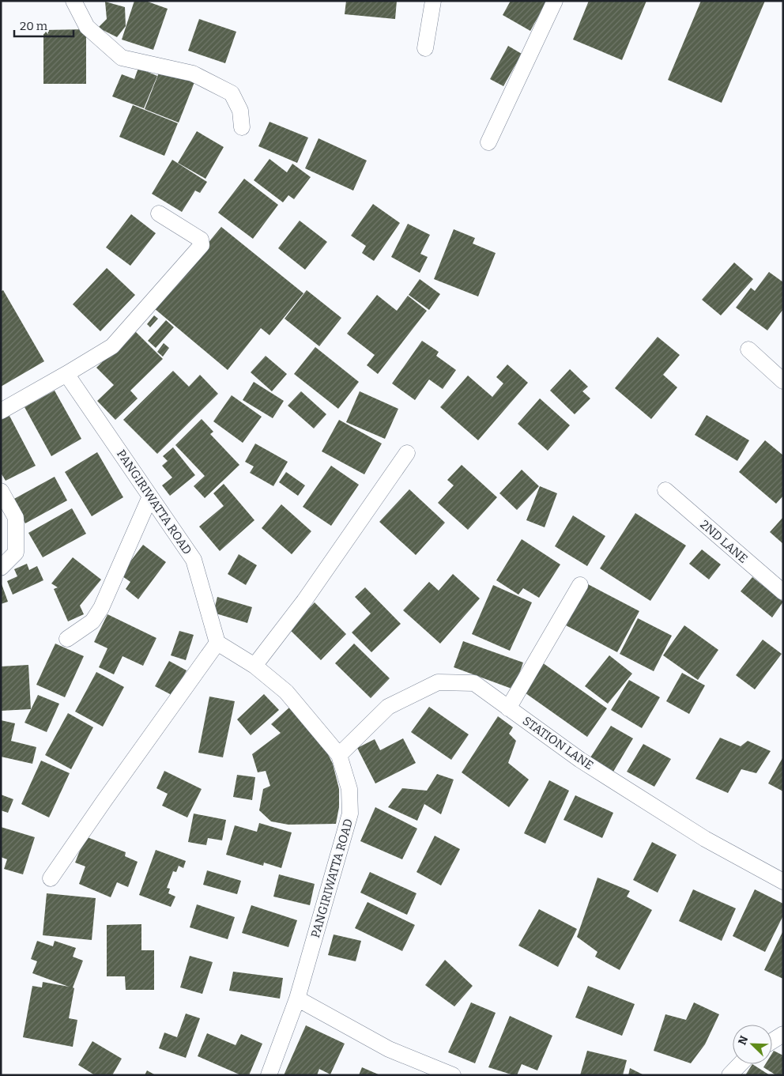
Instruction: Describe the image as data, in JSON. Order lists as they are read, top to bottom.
{
  "streets": {
    "street": ["PANGIRIWATTA ROAD", "2ND LANE", "STATION LANE"]
  },
  "crossings": [
    ["PANGIRIWATTA ROAD", "STATION LANE"]
  ],
  "scale_bar": "20 m",
  "north": "top left"
}
